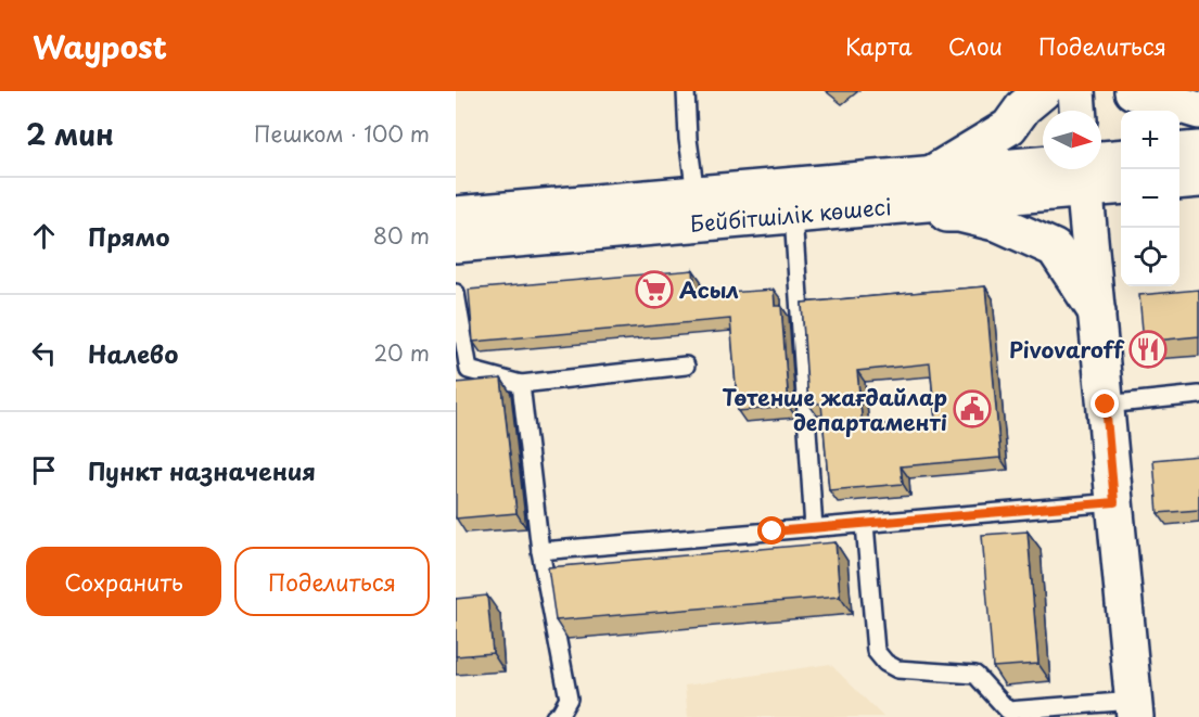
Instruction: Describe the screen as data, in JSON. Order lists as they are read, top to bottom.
{
  "streets": {
    "main road": ["Бейбітшілік көшесі"]
  },
  "places": {
    "supermarket": ["Асыл"],
    "restaurant": ["Pivovaroff"],
    "public building": ["Төтенше жағдайлар департаменті"]
  },
  "north": "right",
  "page": {
    "header": "Waypost",
    "nav": ["Карта", "Слои", "Поделиться"],
    "heading": ["2 мин", "Пешком · 100 m"],
    "map_buttons": ["+", "−"],
    "list": [
      ["Прямо", "80 m"],
      ["Налево", "20 m"],
      "Пункт назначения"
    ],
    "buttons": ["Сохранить", "Поделиться"]
  }
}
